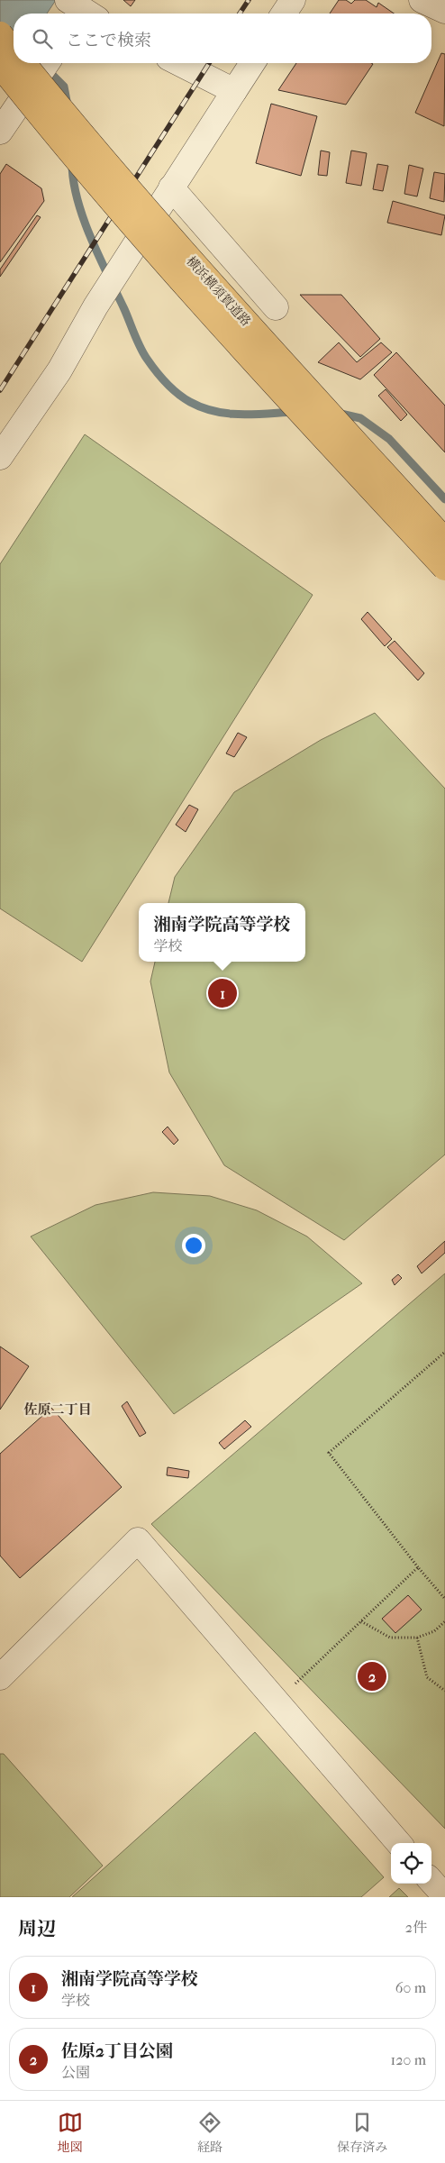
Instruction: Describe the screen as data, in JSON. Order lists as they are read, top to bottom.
{
  "streets": {
    "highway": ["横浜横須賀道路"]
  },
  "districts": ["佐原二丁目"],
  "page": {
    "search": "ここで検索",
    "popup": ["湘南学院高等学校", "学校"],
    "pins": ["1", "2"],
    "heading": ["周辺", "2件"],
    "list": [
      {
        "mark": "1",
        "name": "湘南学院高等学校",
        "note": "学校",
        "value": "60 m"
      },
      {
        "mark": "2",
        "name": "佐原2丁目公園",
        "note": "公園",
        "value": "120 m"
      }
    ],
    "nav": ["地図", "経路", "保存済み"]
  }
}
